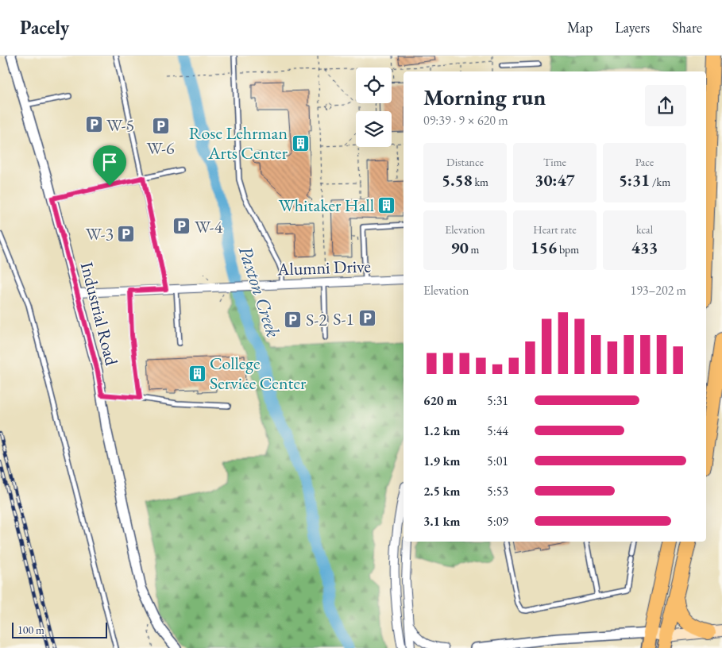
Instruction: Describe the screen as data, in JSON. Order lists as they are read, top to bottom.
{
  "streets": {
    "street": ["Alumni Drive", "Industrial Road"]
  },
  "crossings": [
    ["Alumni Drive", "Industrial Road"]
  ],
  "water": ["Paxton Creek"],
  "places": {
    "parking": [
      "W-5",
      "W-6",
      "W-4",
      "W-3",
      "S-1",
      "S-2"
    ],
    "building": ["Rose Lehrman Arts Center", "Whitaker Hall", "College Service Center"]
  },
  "scale_bar": "100 m",
  "page": {
    "header": "Pacely",
    "nav": ["Map", "Layers", "Share"],
    "heading": ["Morning run", "09:39 · 9 × 620 m"],
    "stats": [
      ["Distance", "5.58 km"],
      ["Time", "30:47"],
      ["Pace", "5:31 /km"],
      ["Elevation", "90 m"],
      ["Heart rate", "156 bpm"],
      ["kcal", "433"]
    ],
    "chart": ["Elevation", "193–202 m"],
    "list": [
      {
        "name": "620 m",
        "note": "5:31"
      },
      {
        "name": "1.2 km",
        "note": "5:44"
      },
      {
        "name": "1.9 km",
        "note": "5:01"
      },
      {
        "name": "2.5 km",
        "note": "5:53"
      },
      {
        "name": "3.1 km",
        "note": "5:09"
      }
    ],
    "scale": "100 m"
  }
}
